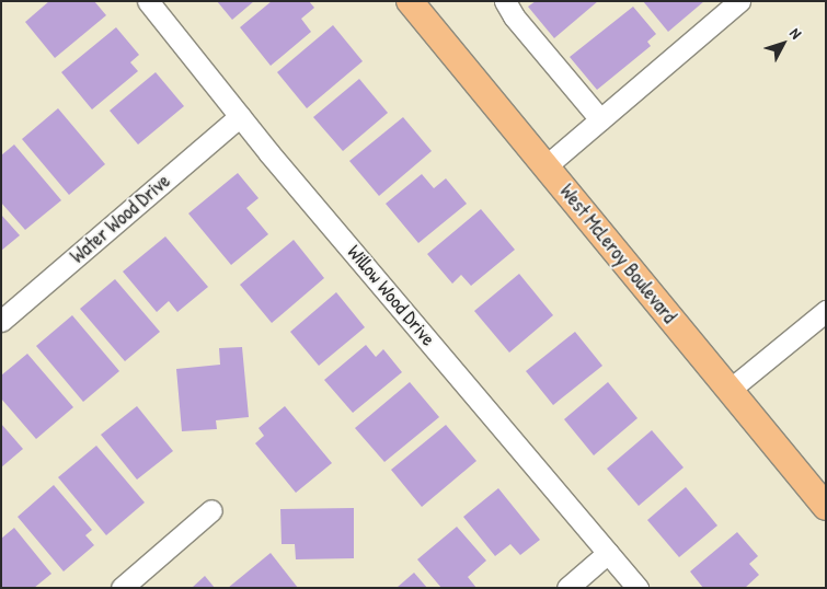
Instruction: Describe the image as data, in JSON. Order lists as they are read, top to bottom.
{
  "streets": {
    "main road": ["West McLeroy Boulevard"],
    "street": ["Water Wood Drive", "Willow Wood Drive"]
  },
  "crossings": [
    ["Water Wood Drive", "Willow Wood Drive"]
  ],
  "north": "top right"
}
